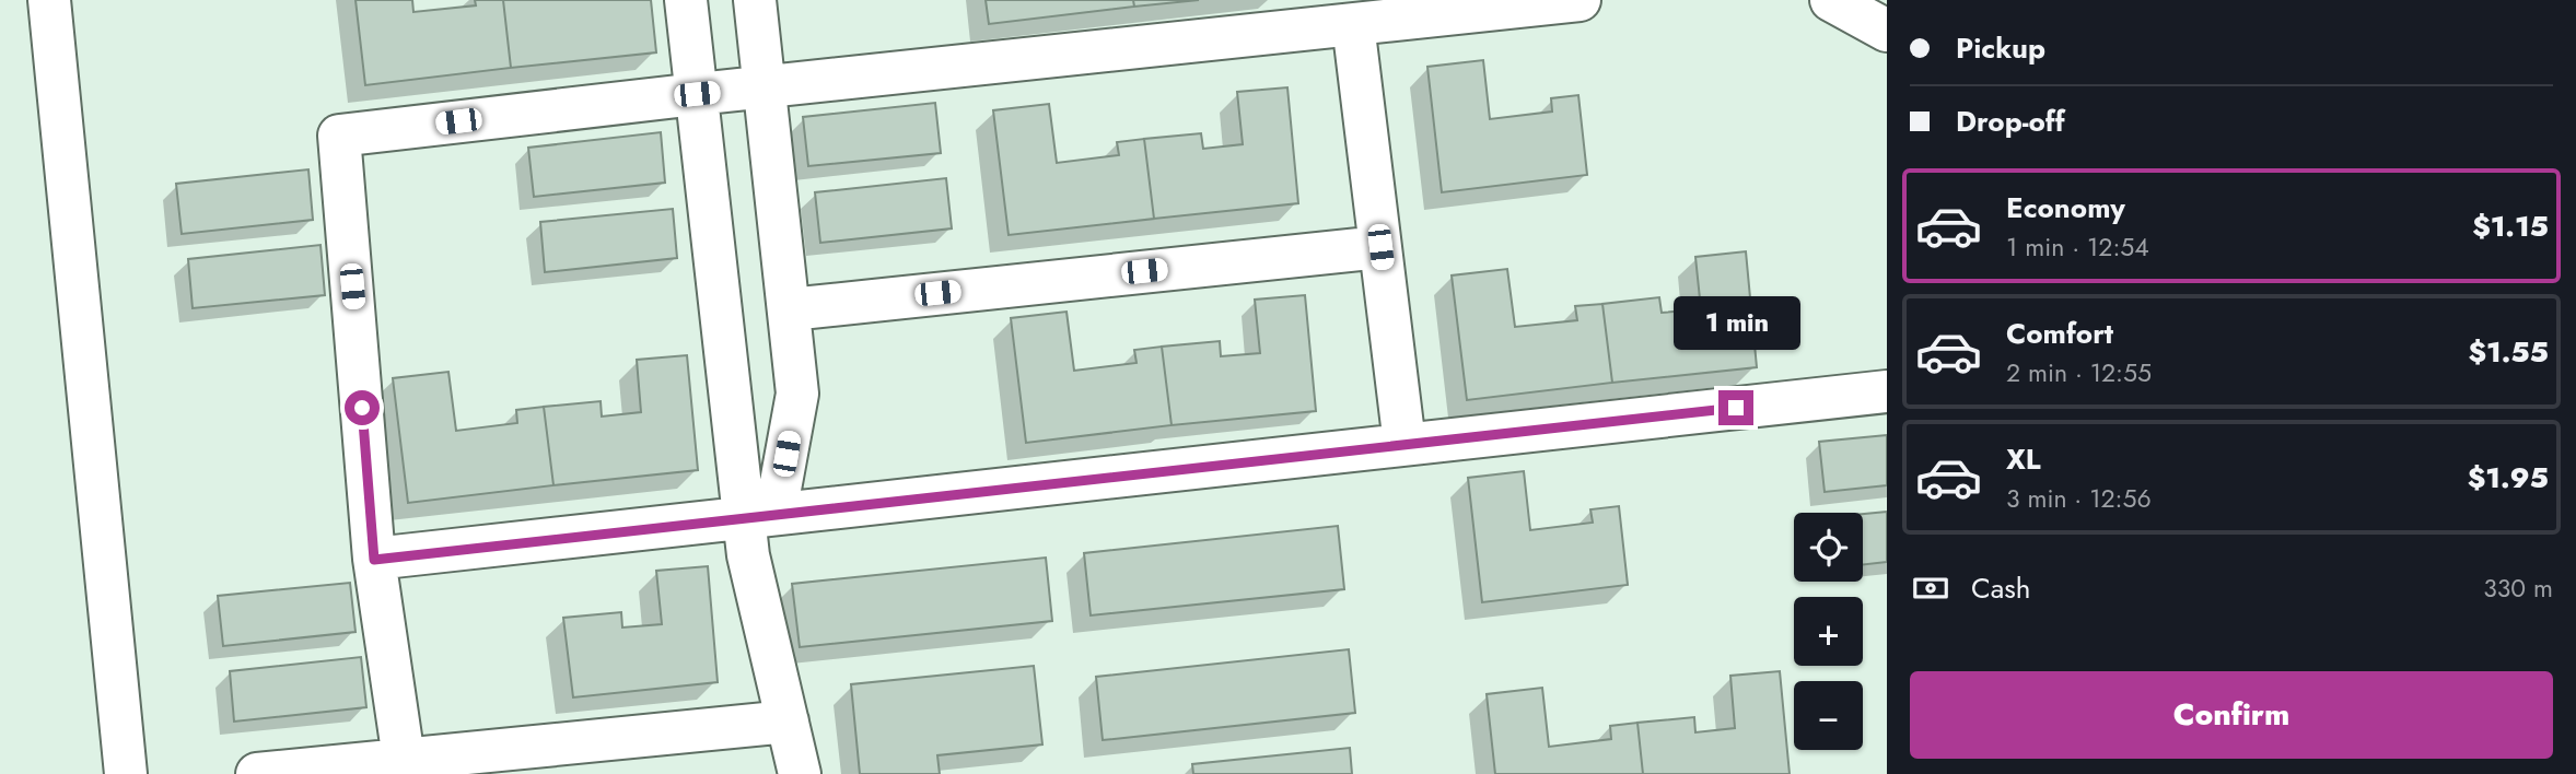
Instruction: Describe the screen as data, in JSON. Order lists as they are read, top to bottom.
{
  "page": {
    "banner": ["Pickup", "Drop-off"],
    "list": [
      {
        "name": "Economy",
        "note": "1 min · 12:54",
        "value": "$1.15"
      },
      {
        "name": "Comfort",
        "note": "2 min · 12:55",
        "value": "$1.55"
      },
      {
        "name": "XL",
        "note": "3 min · 12:56",
        "value": "$1.95"
      }
    ],
    "bubble": "1 min",
    "map_buttons": ["+", "−"],
    "pay": ["Cash", "330 m"],
    "buttons": "Confirm"
  }
}
